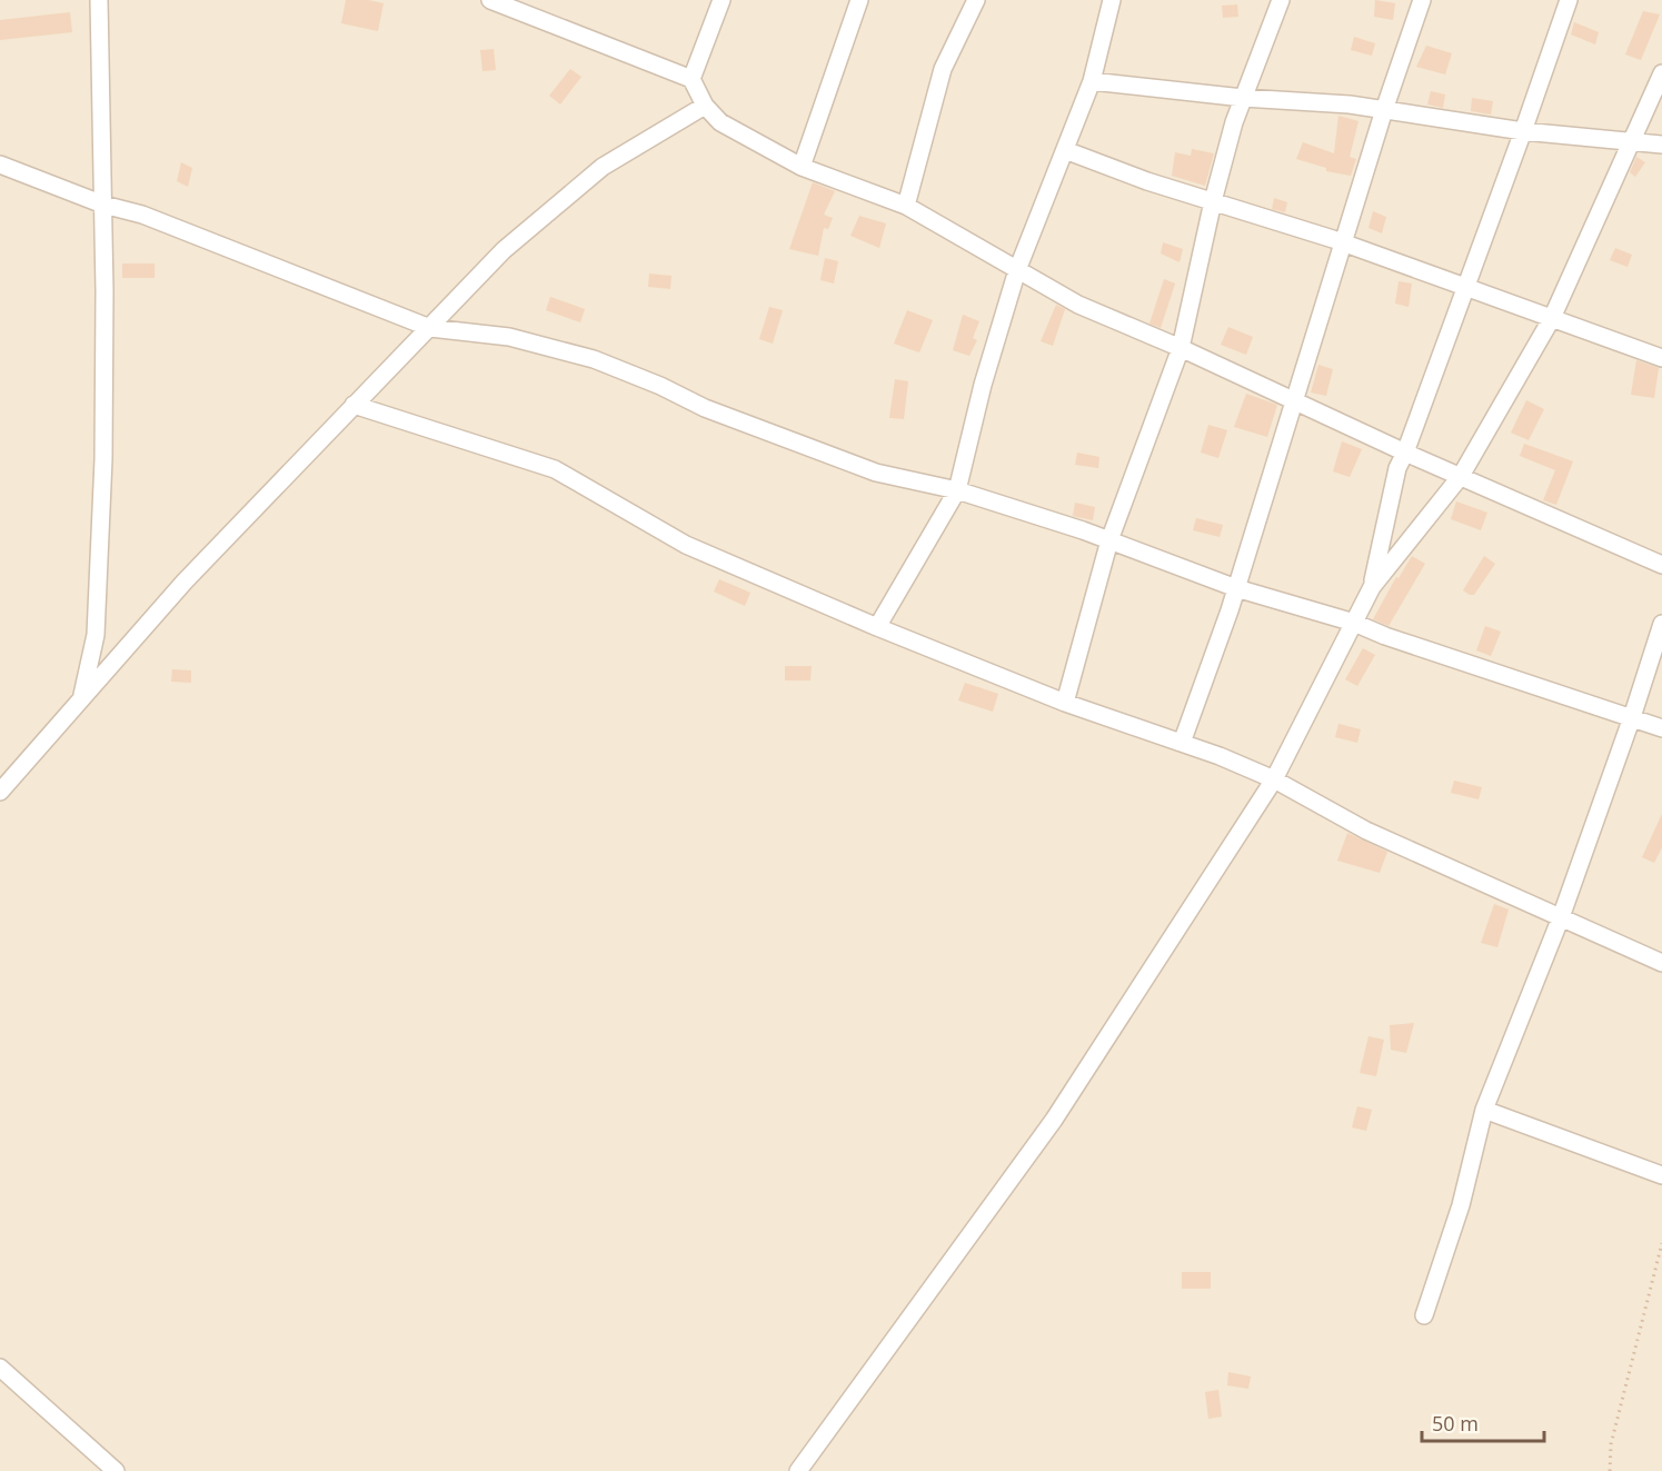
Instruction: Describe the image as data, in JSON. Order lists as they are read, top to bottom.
{
  "scale_bar": "50 m"
}
